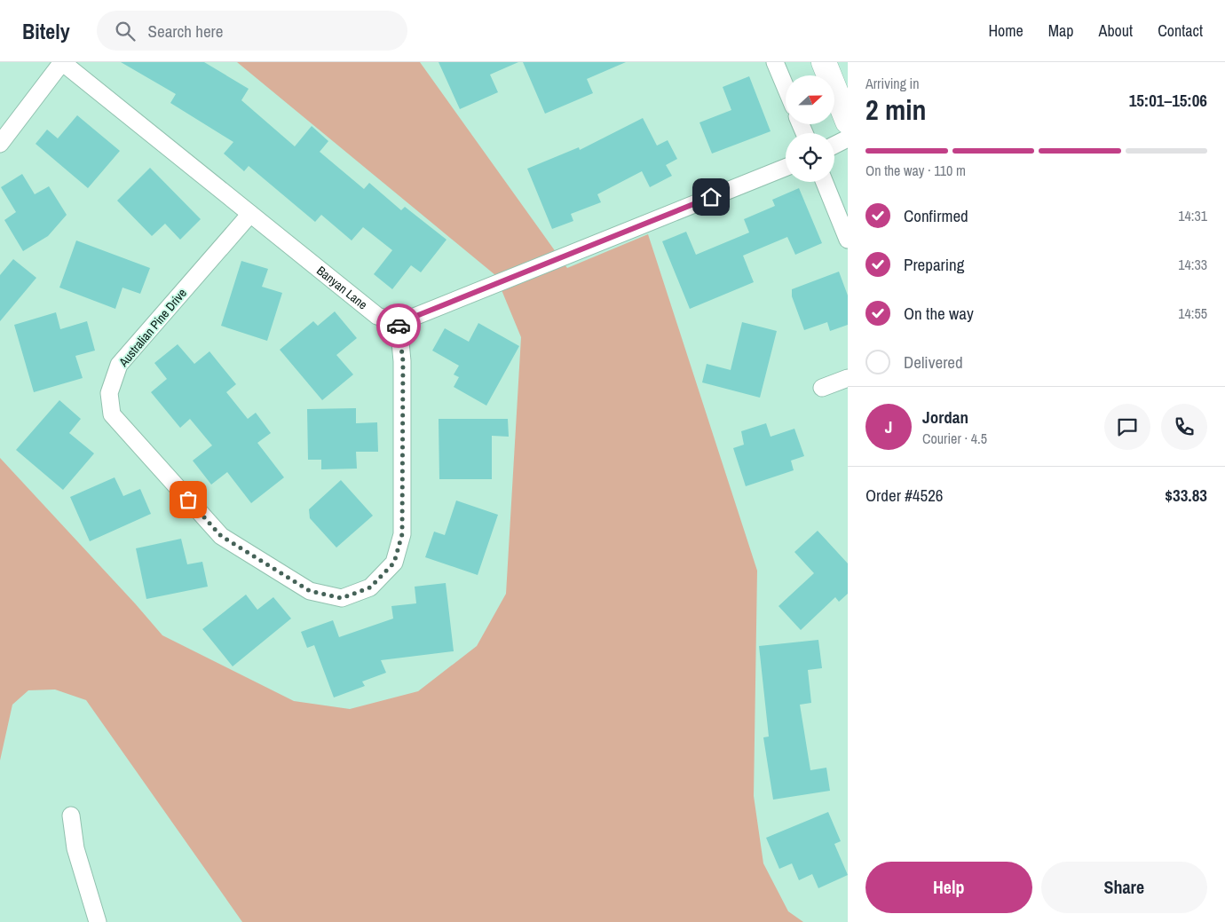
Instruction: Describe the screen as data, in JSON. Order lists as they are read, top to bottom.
{
  "streets": {
    "street": ["Banyan Lane", "Australian Pine Drive"]
  },
  "crossings": [
    ["Banyan Lane", "Australian Pine Drive"]
  ],
  "north": "right",
  "page": {
    "header": "Bitely",
    "search": "Search here",
    "nav": [
      "Home",
      "Map",
      "About",
      "Contact"
    ],
    "heading": ["2 min", "Arriving in", "15:01–15:06"],
    "panel": [
      "Jordan",
      "Courier · 4.5",
      "Order #4526",
      "$33.83"
    ],
    "bar": "On the way · 110 m",
    "list": [
      ["Confirmed", "14:31"],
      ["Preparing", "14:33"],
      ["On the way", "14:55"],
      "Delivered"
    ],
    "round": "J",
    "buttons": ["Help", "Share"]
  }
}
